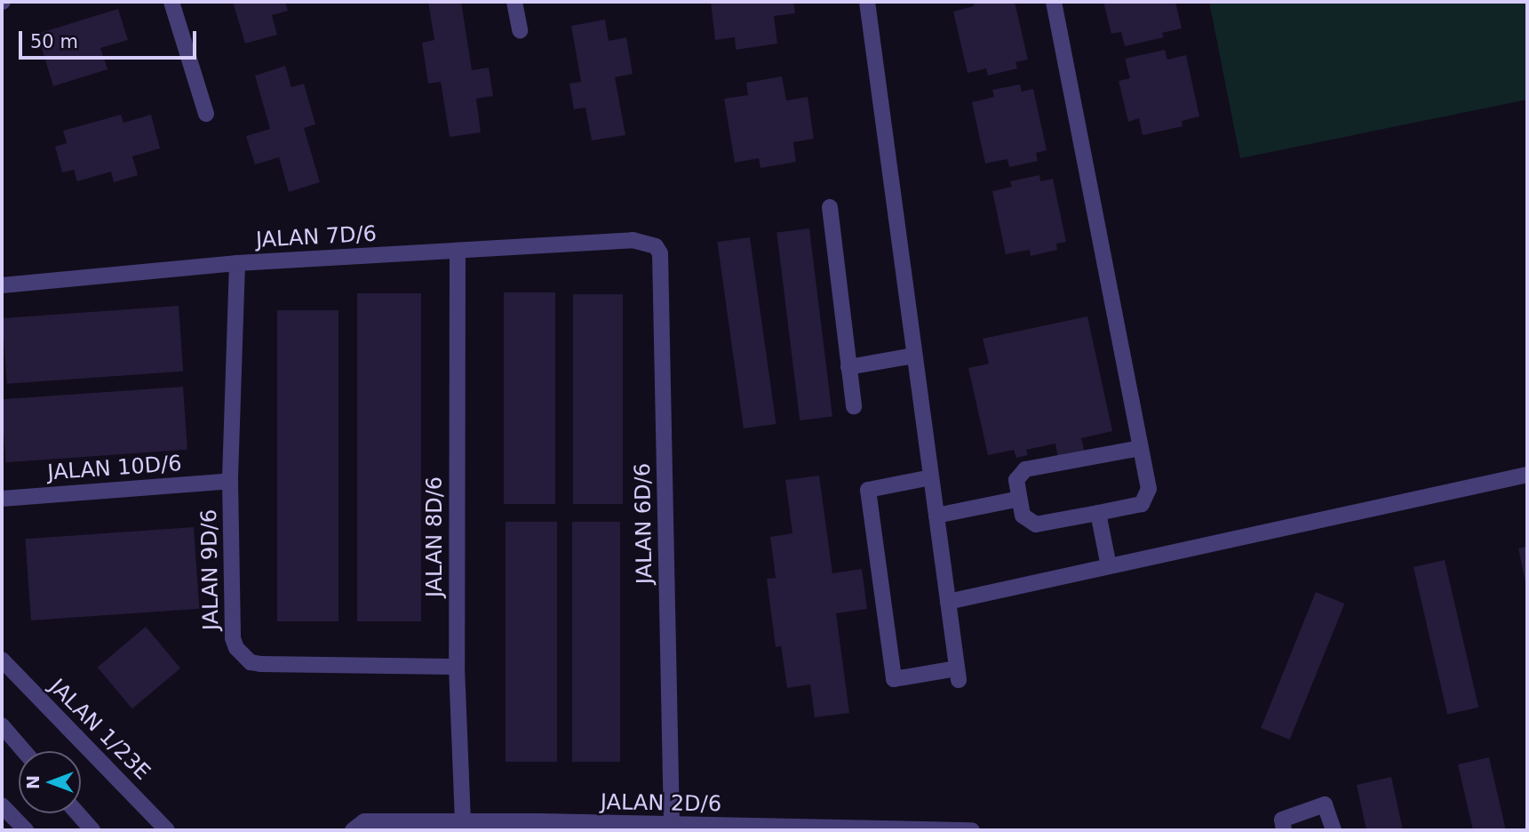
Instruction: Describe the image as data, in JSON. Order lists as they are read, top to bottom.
{
  "streets": {
    "street": [
      "JALAN 7D/6",
      "JALAN 10D/6",
      "JALAN 6D/6",
      "JALAN 8D/6",
      "JALAN 9D/6",
      "JALAN 1/23E",
      "JALAN 2D/6"
    ]
  },
  "crossings": [
    ["JALAN 7D/6", "JALAN 6D/6"],
    ["JALAN 7D/6", "JALAN 8D/6"],
    ["JALAN 7D/6", "JALAN 9D/6"],
    ["JALAN 10D/6", "JALAN 9D/6"],
    ["JALAN 6D/6", "JALAN 2D/6"],
    ["JALAN 8D/6", "JALAN 9D/6"],
    ["JALAN 8D/6", "JALAN 2D/6"]
  ],
  "scale_bar": "50 m",
  "north": "left"
}
